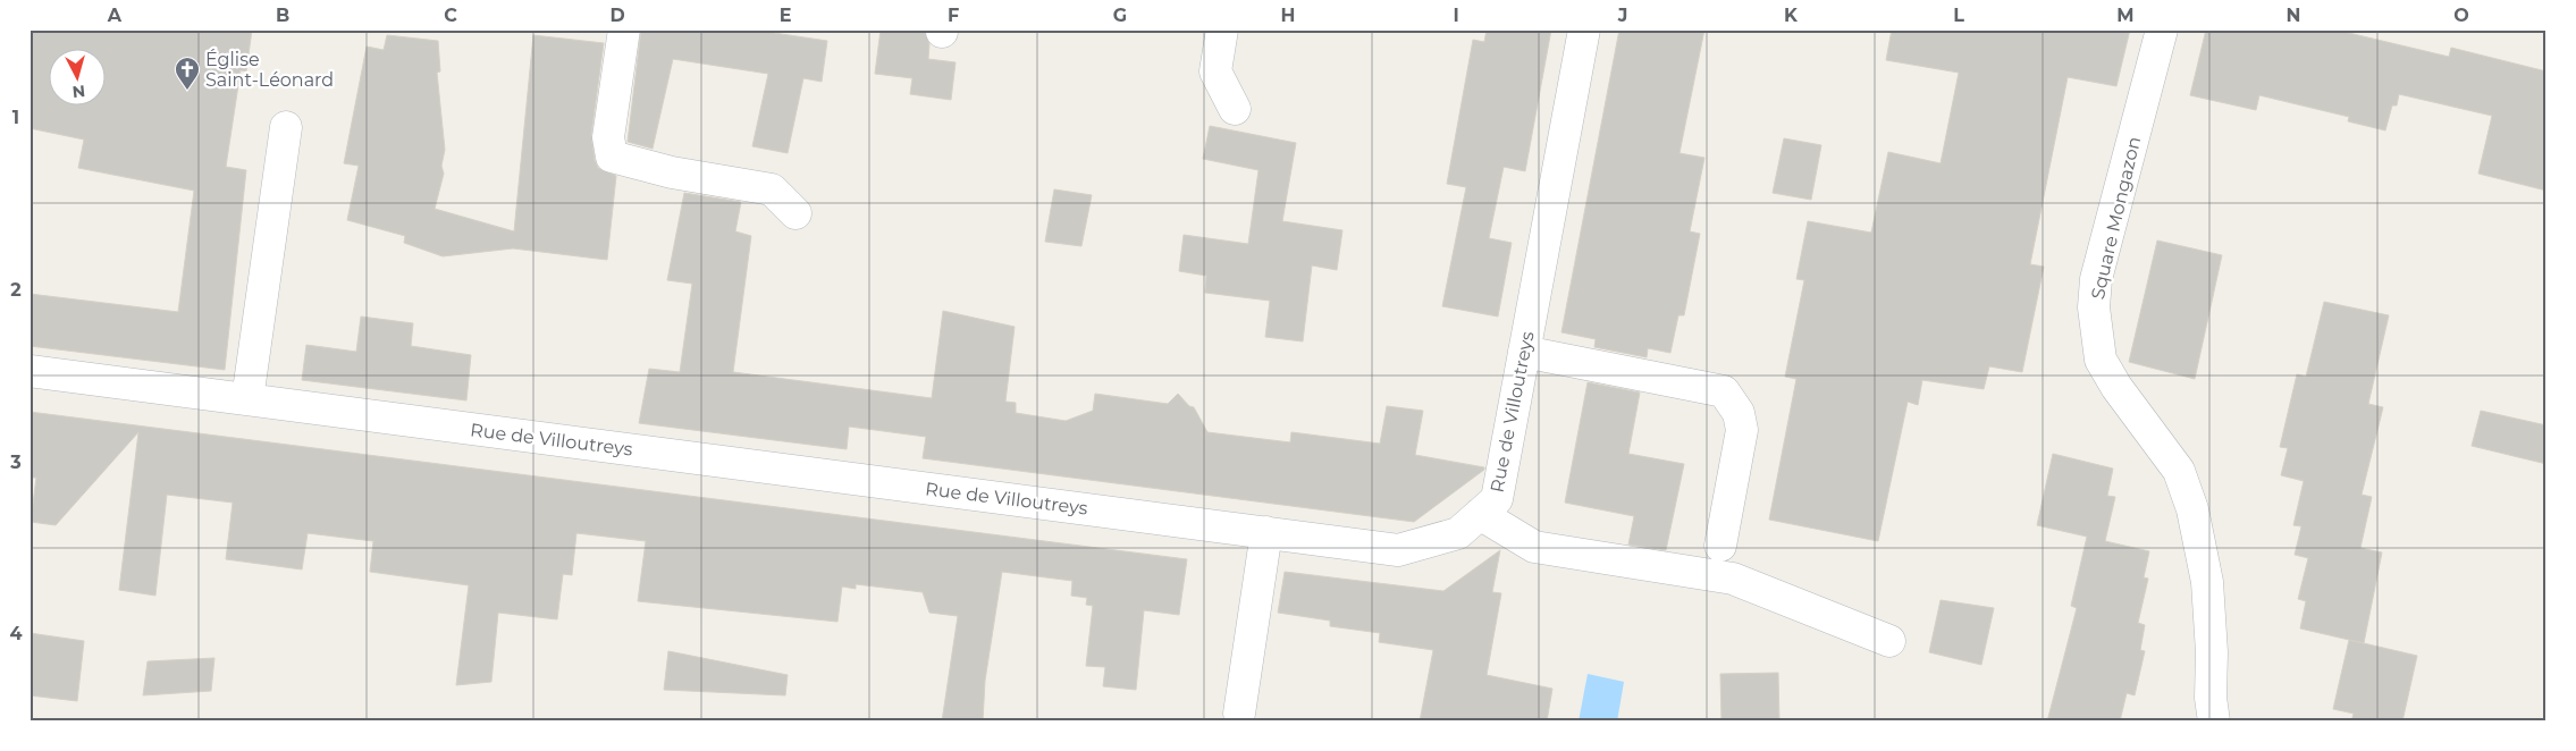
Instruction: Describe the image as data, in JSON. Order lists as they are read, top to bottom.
{
  "streets": {
    "street": ["Square Mongazon", "Rue de Villoutreys"]
  },
  "places": {
    "church": ["Église Saint-Léonard"]
  },
  "north": "bottom",
  "grid": {
    "columns": [
      "A",
      "B",
      "C",
      "D",
      "E",
      "F",
      "G",
      "H",
      "I",
      "J",
      "K",
      "L",
      "M",
      "N",
      "O"
    ],
    "rows": [
      "1",
      "2",
      "3",
      "4"
    ]
  }
}
